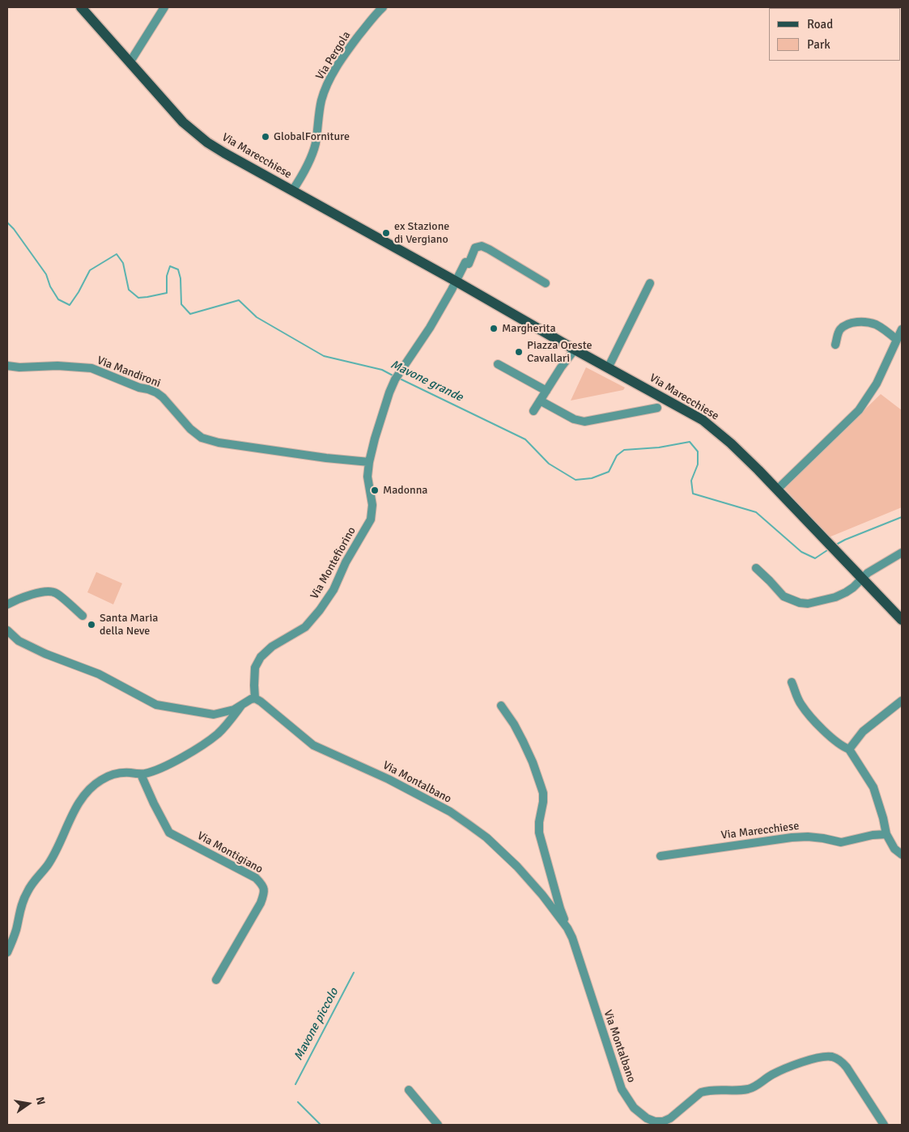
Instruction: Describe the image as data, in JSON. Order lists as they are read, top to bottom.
{
  "streets": {
    "main road": ["Via Marecchiese"],
    "street": [
      "Via Pergola",
      "Via Mandironi",
      "Via Montefiorino",
      "Via Montalbano",
      "Via Montigiano"
    ]
  },
  "crossings": [
    ["Via Pergola", "Via Marecchiese"],
    ["Via Marecchiese", "Via Montefiorino"],
    ["Via Mandironi", "Via Montefiorino"],
    ["Via Montefiorino", "Via Montalbano"]
  ],
  "water": ["Mavone grande", "Mavone piccolo"],
  "places": [
    "GlobalForniture",
    "ex Stazione di Vergiano",
    "Margherita",
    "Piazza Oreste Cavallari",
    "Madonna",
    "Santa Maria della Neve"
  ],
  "legend": ["Road", "Park"],
  "north": "right"
}
